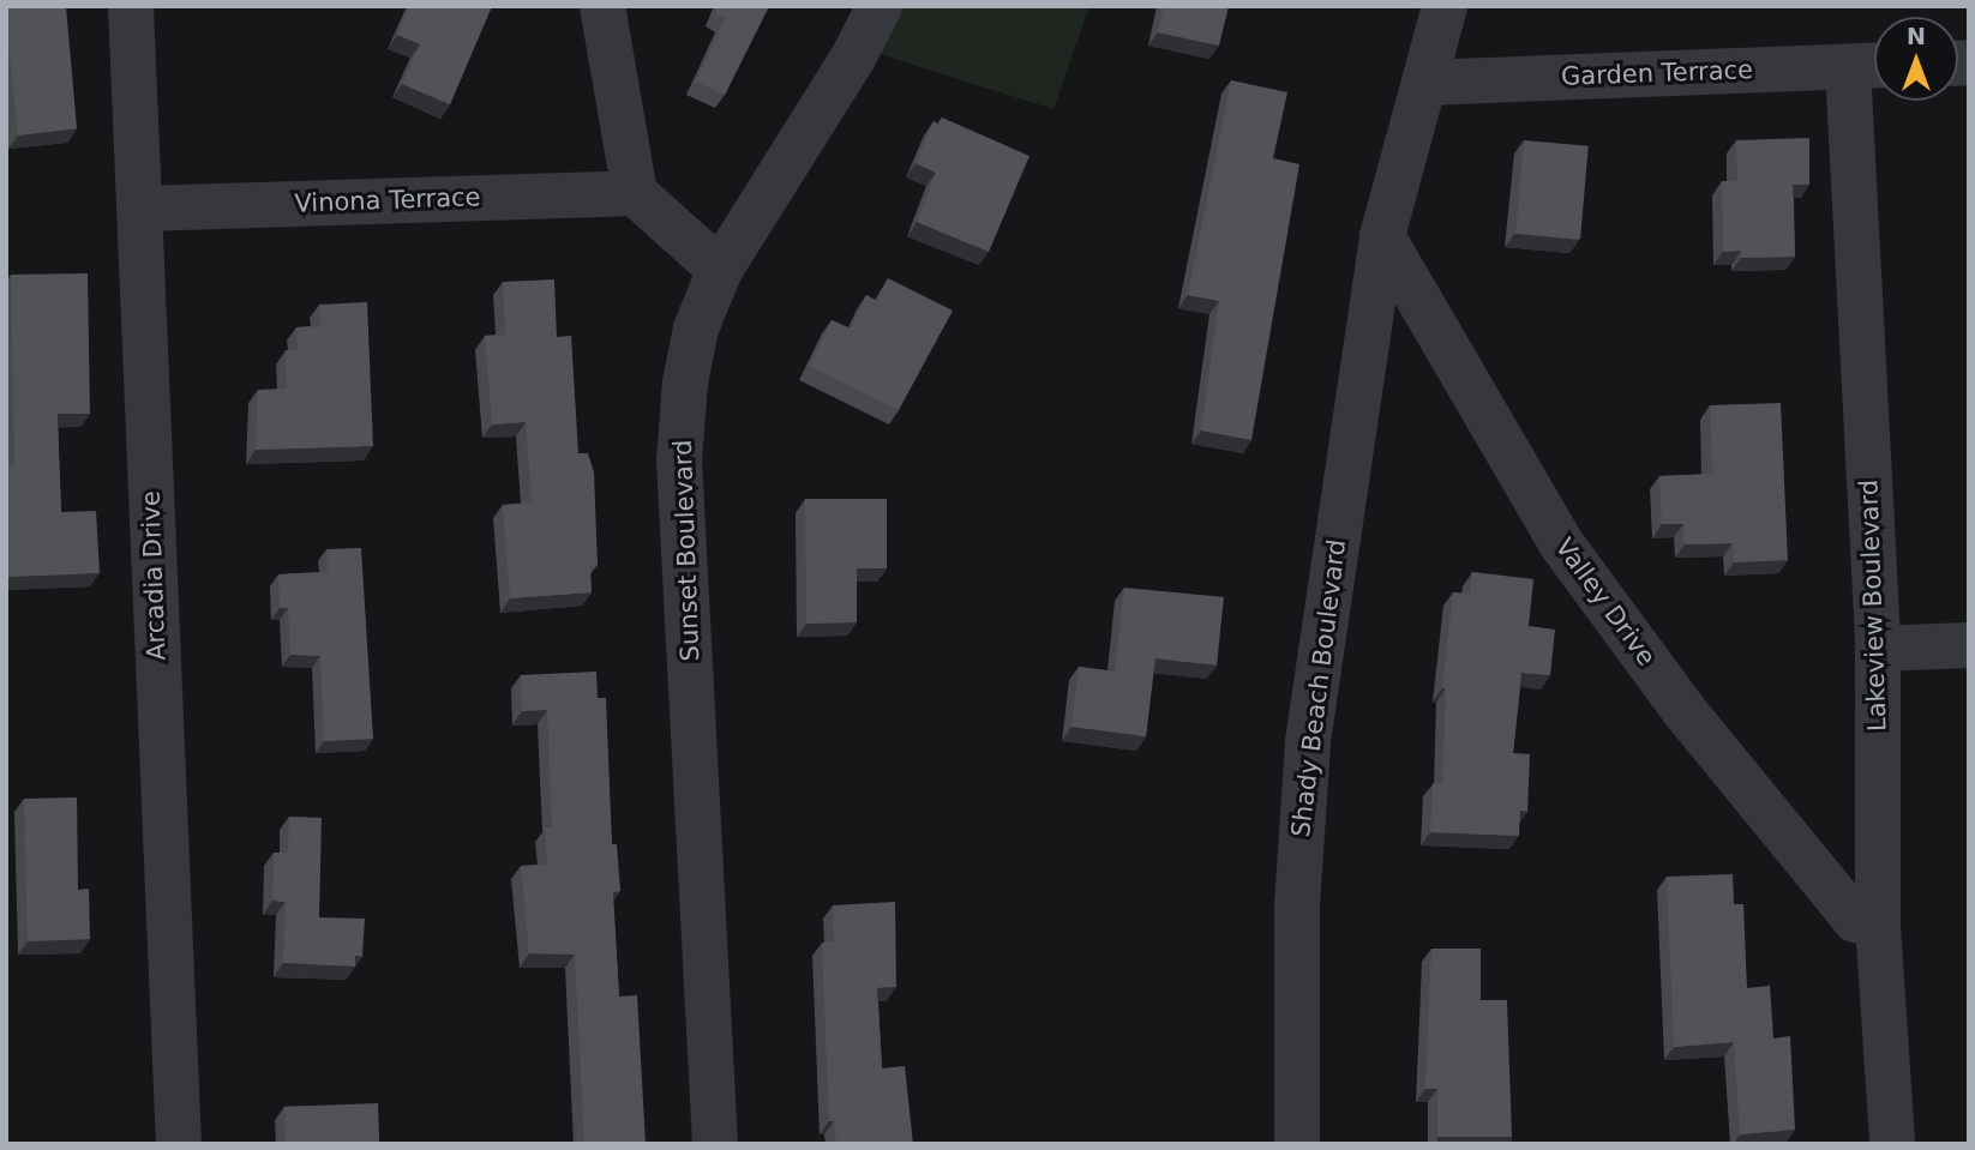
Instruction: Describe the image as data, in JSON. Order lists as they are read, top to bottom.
{
  "streets": {
    "street": [
      "Garden Terrace",
      "Vinona Terrace",
      "Sunset Boulevard",
      "Arcadia Drive",
      "Valley Drive",
      "Lakeview Boulevard",
      "Shady Beach Boulevard"
    ]
  },
  "crossings": [
    ["Garden Terrace", "Lakeview Boulevard"],
    ["Garden Terrace", "Shady Beach Boulevard"],
    ["Vinona Terrace", "Arcadia Drive"],
    ["Valley Drive", "Lakeview Boulevard"],
    ["Valley Drive", "Shady Beach Boulevard"]
  ],
  "north": "top"
}
